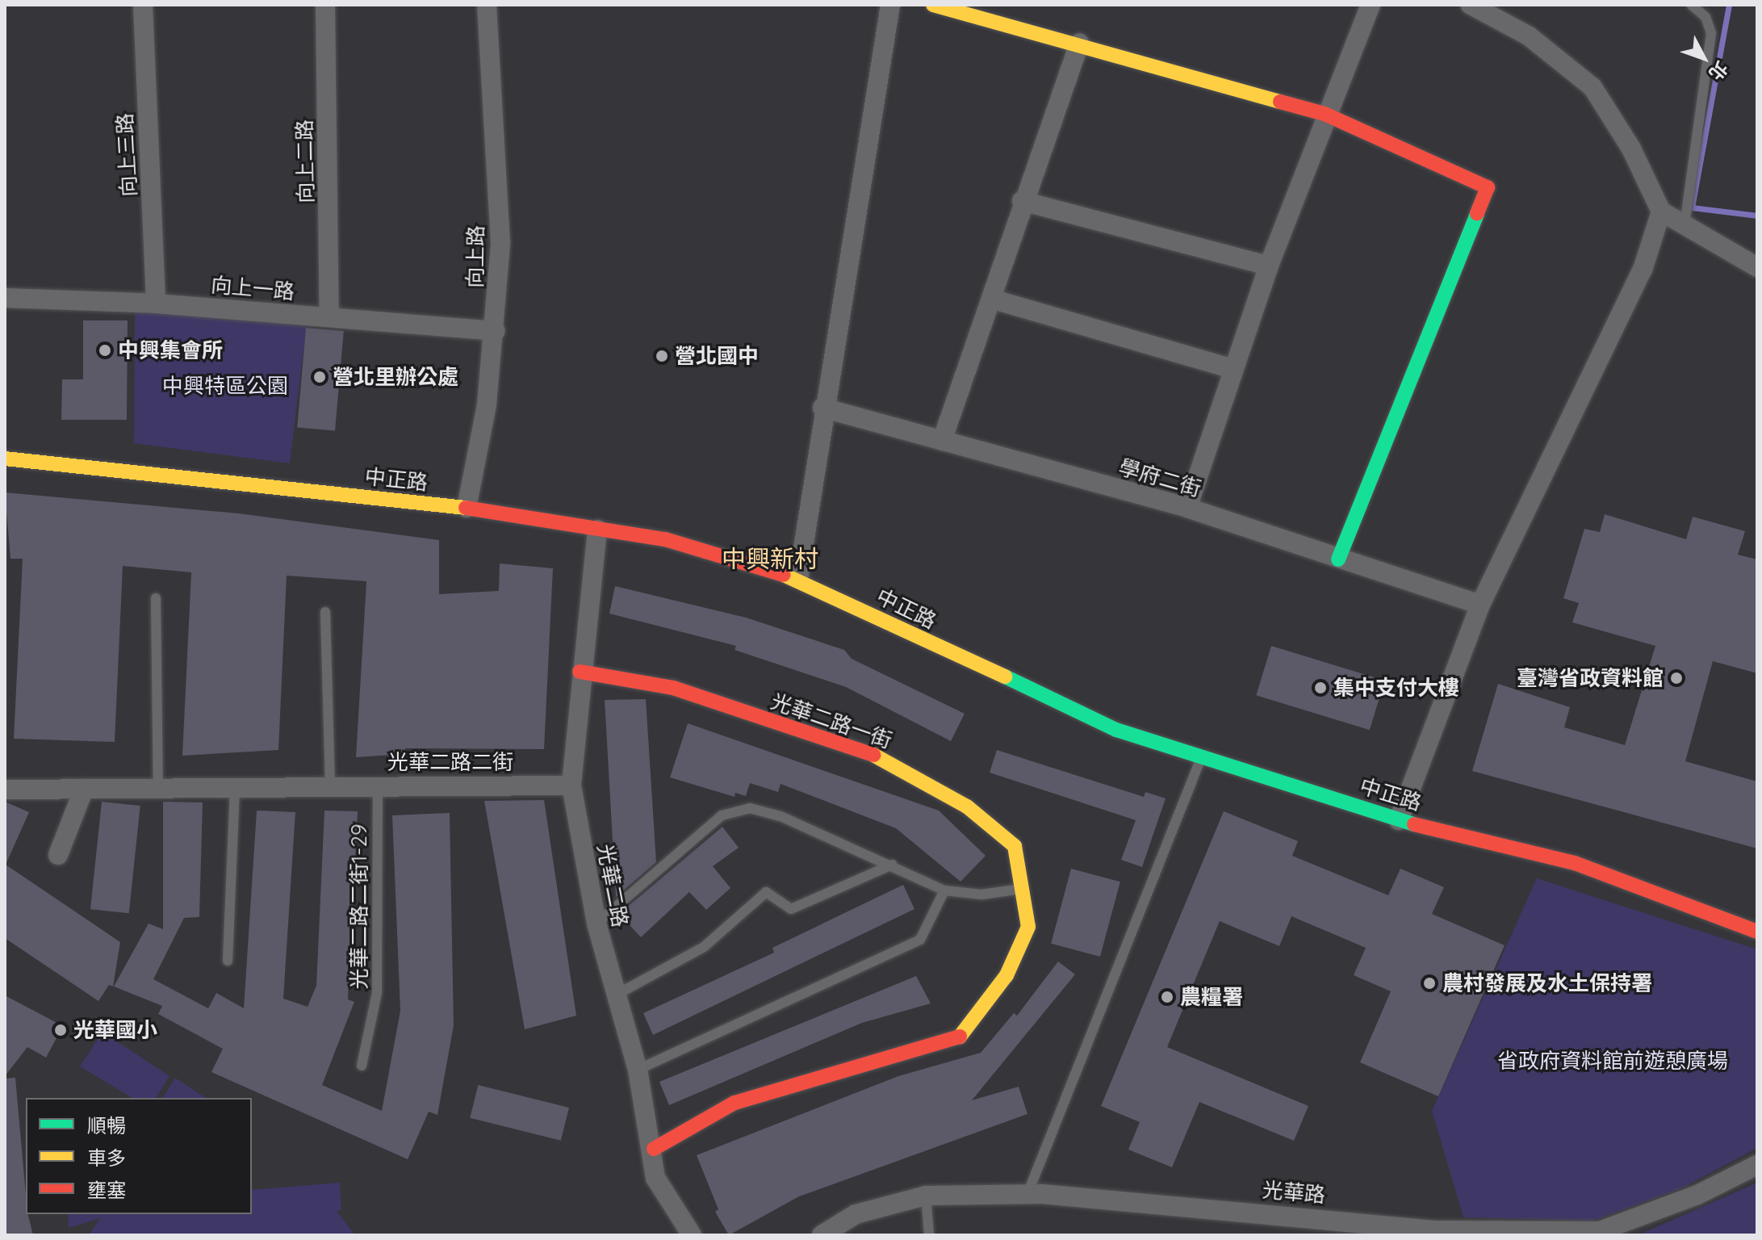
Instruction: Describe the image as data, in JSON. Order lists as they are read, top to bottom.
{
  "streets": {
    "street": [
      "向上三路",
      "向上二路",
      "向上路",
      "向上一路",
      "學府二街",
      "中正路",
      "光華二路一街",
      "光華二路二街",
      "光華二路",
      "光華路"
    ],
    "lane": ["光華二路二街1-29"]
  },
  "crossings": [
    ["向上三路", "向上一路"],
    ["向上二路", "向上一路"],
    ["向上路", "向上一路"],
    ["向上路", "中正路"],
    ["中正路", "光華二路"],
    ["光華二路一街", "光華二路"],
    ["光華二路二街", "光華二路"],
    ["光華二路二街", "光華二路二街1-29"]
  ],
  "districts": ["中興新村"],
  "parks": ["中興特區公園", "省政府資料館前遊憩廣場"],
  "places": [
    "中興集會所",
    "營北國中",
    "營北里辦公處",
    "臺灣省政資料館",
    "集中支付大樓",
    "農村發展及水土保持署",
    "農糧署",
    "光華國小"
  ],
  "legend": ["順暢", "車多", "壅塞"],
  "north": "bottom right"
}
